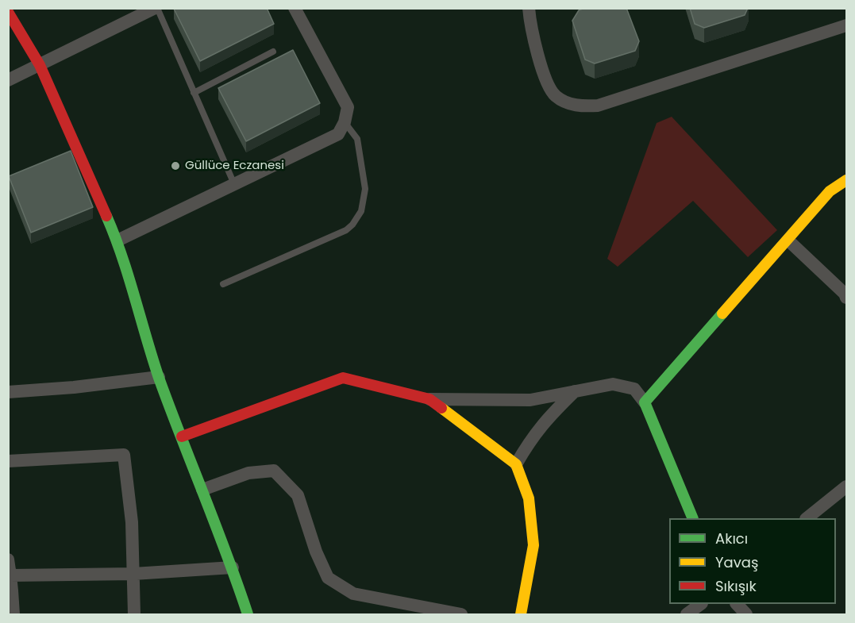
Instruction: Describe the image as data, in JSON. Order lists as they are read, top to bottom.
{
  "places": ["Güllüce Eczanesi"],
  "legend": ["Akıcı", "Yavaş", "Sıkışık"]
}
